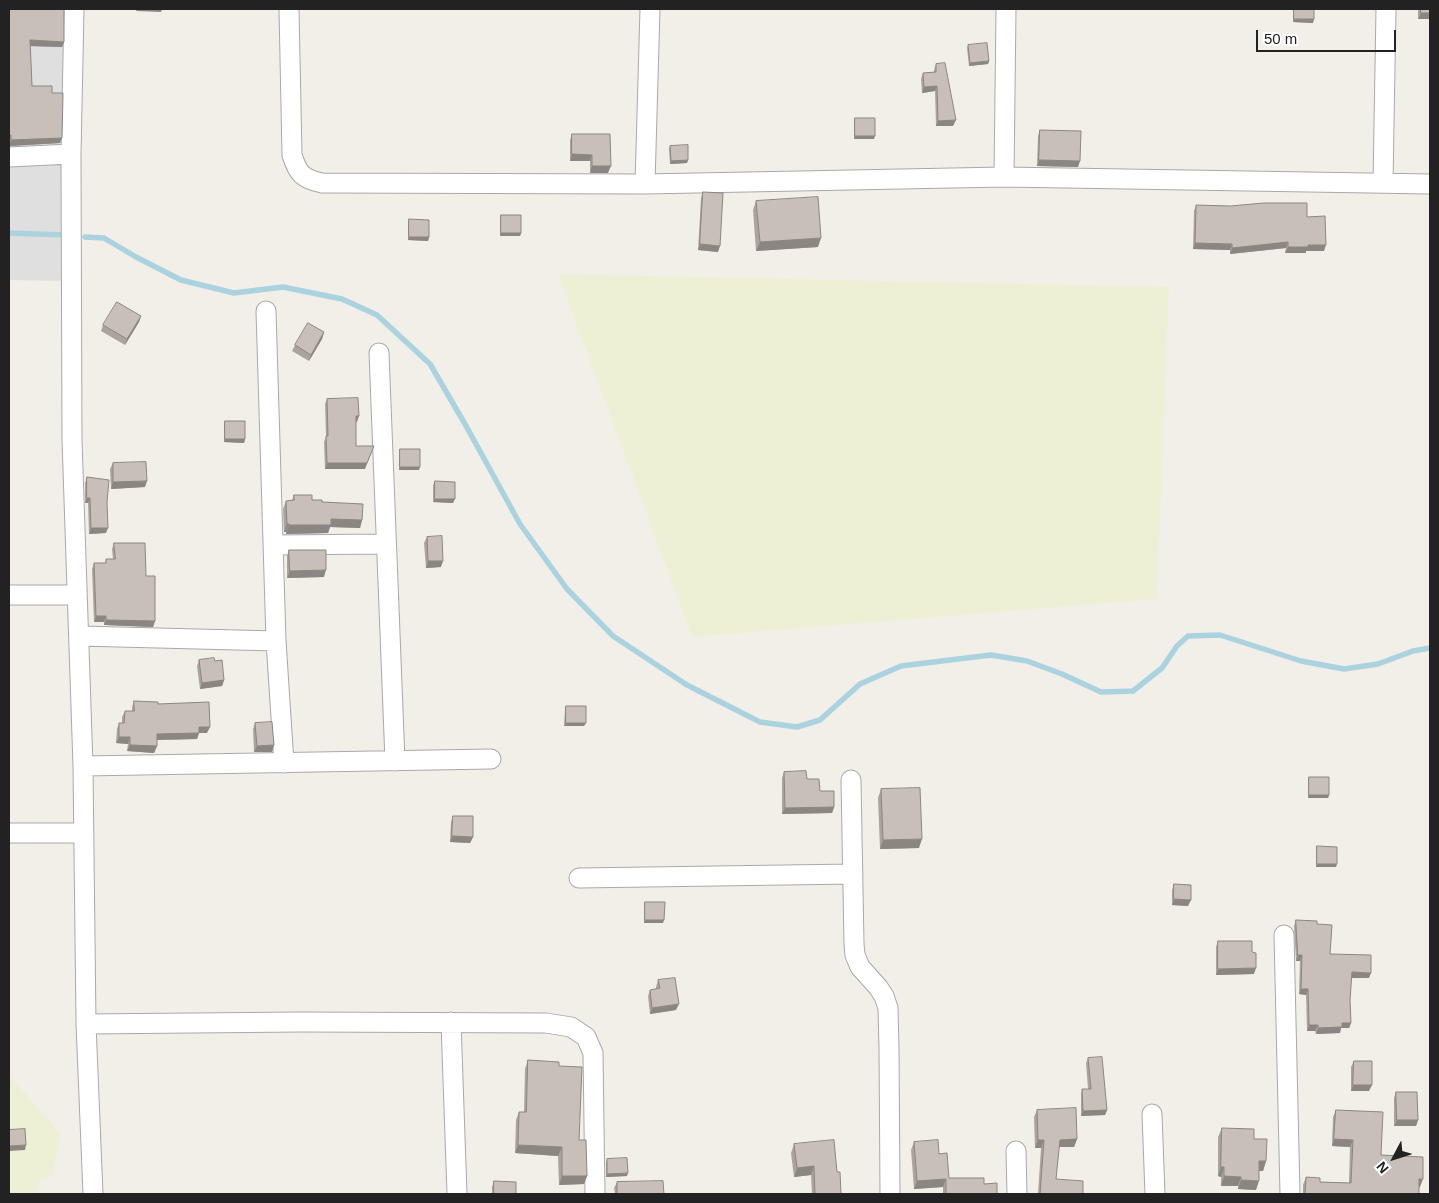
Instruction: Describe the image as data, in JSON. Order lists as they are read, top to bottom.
{
  "scale_bar": "50 m",
  "north": "bottom left"
}
